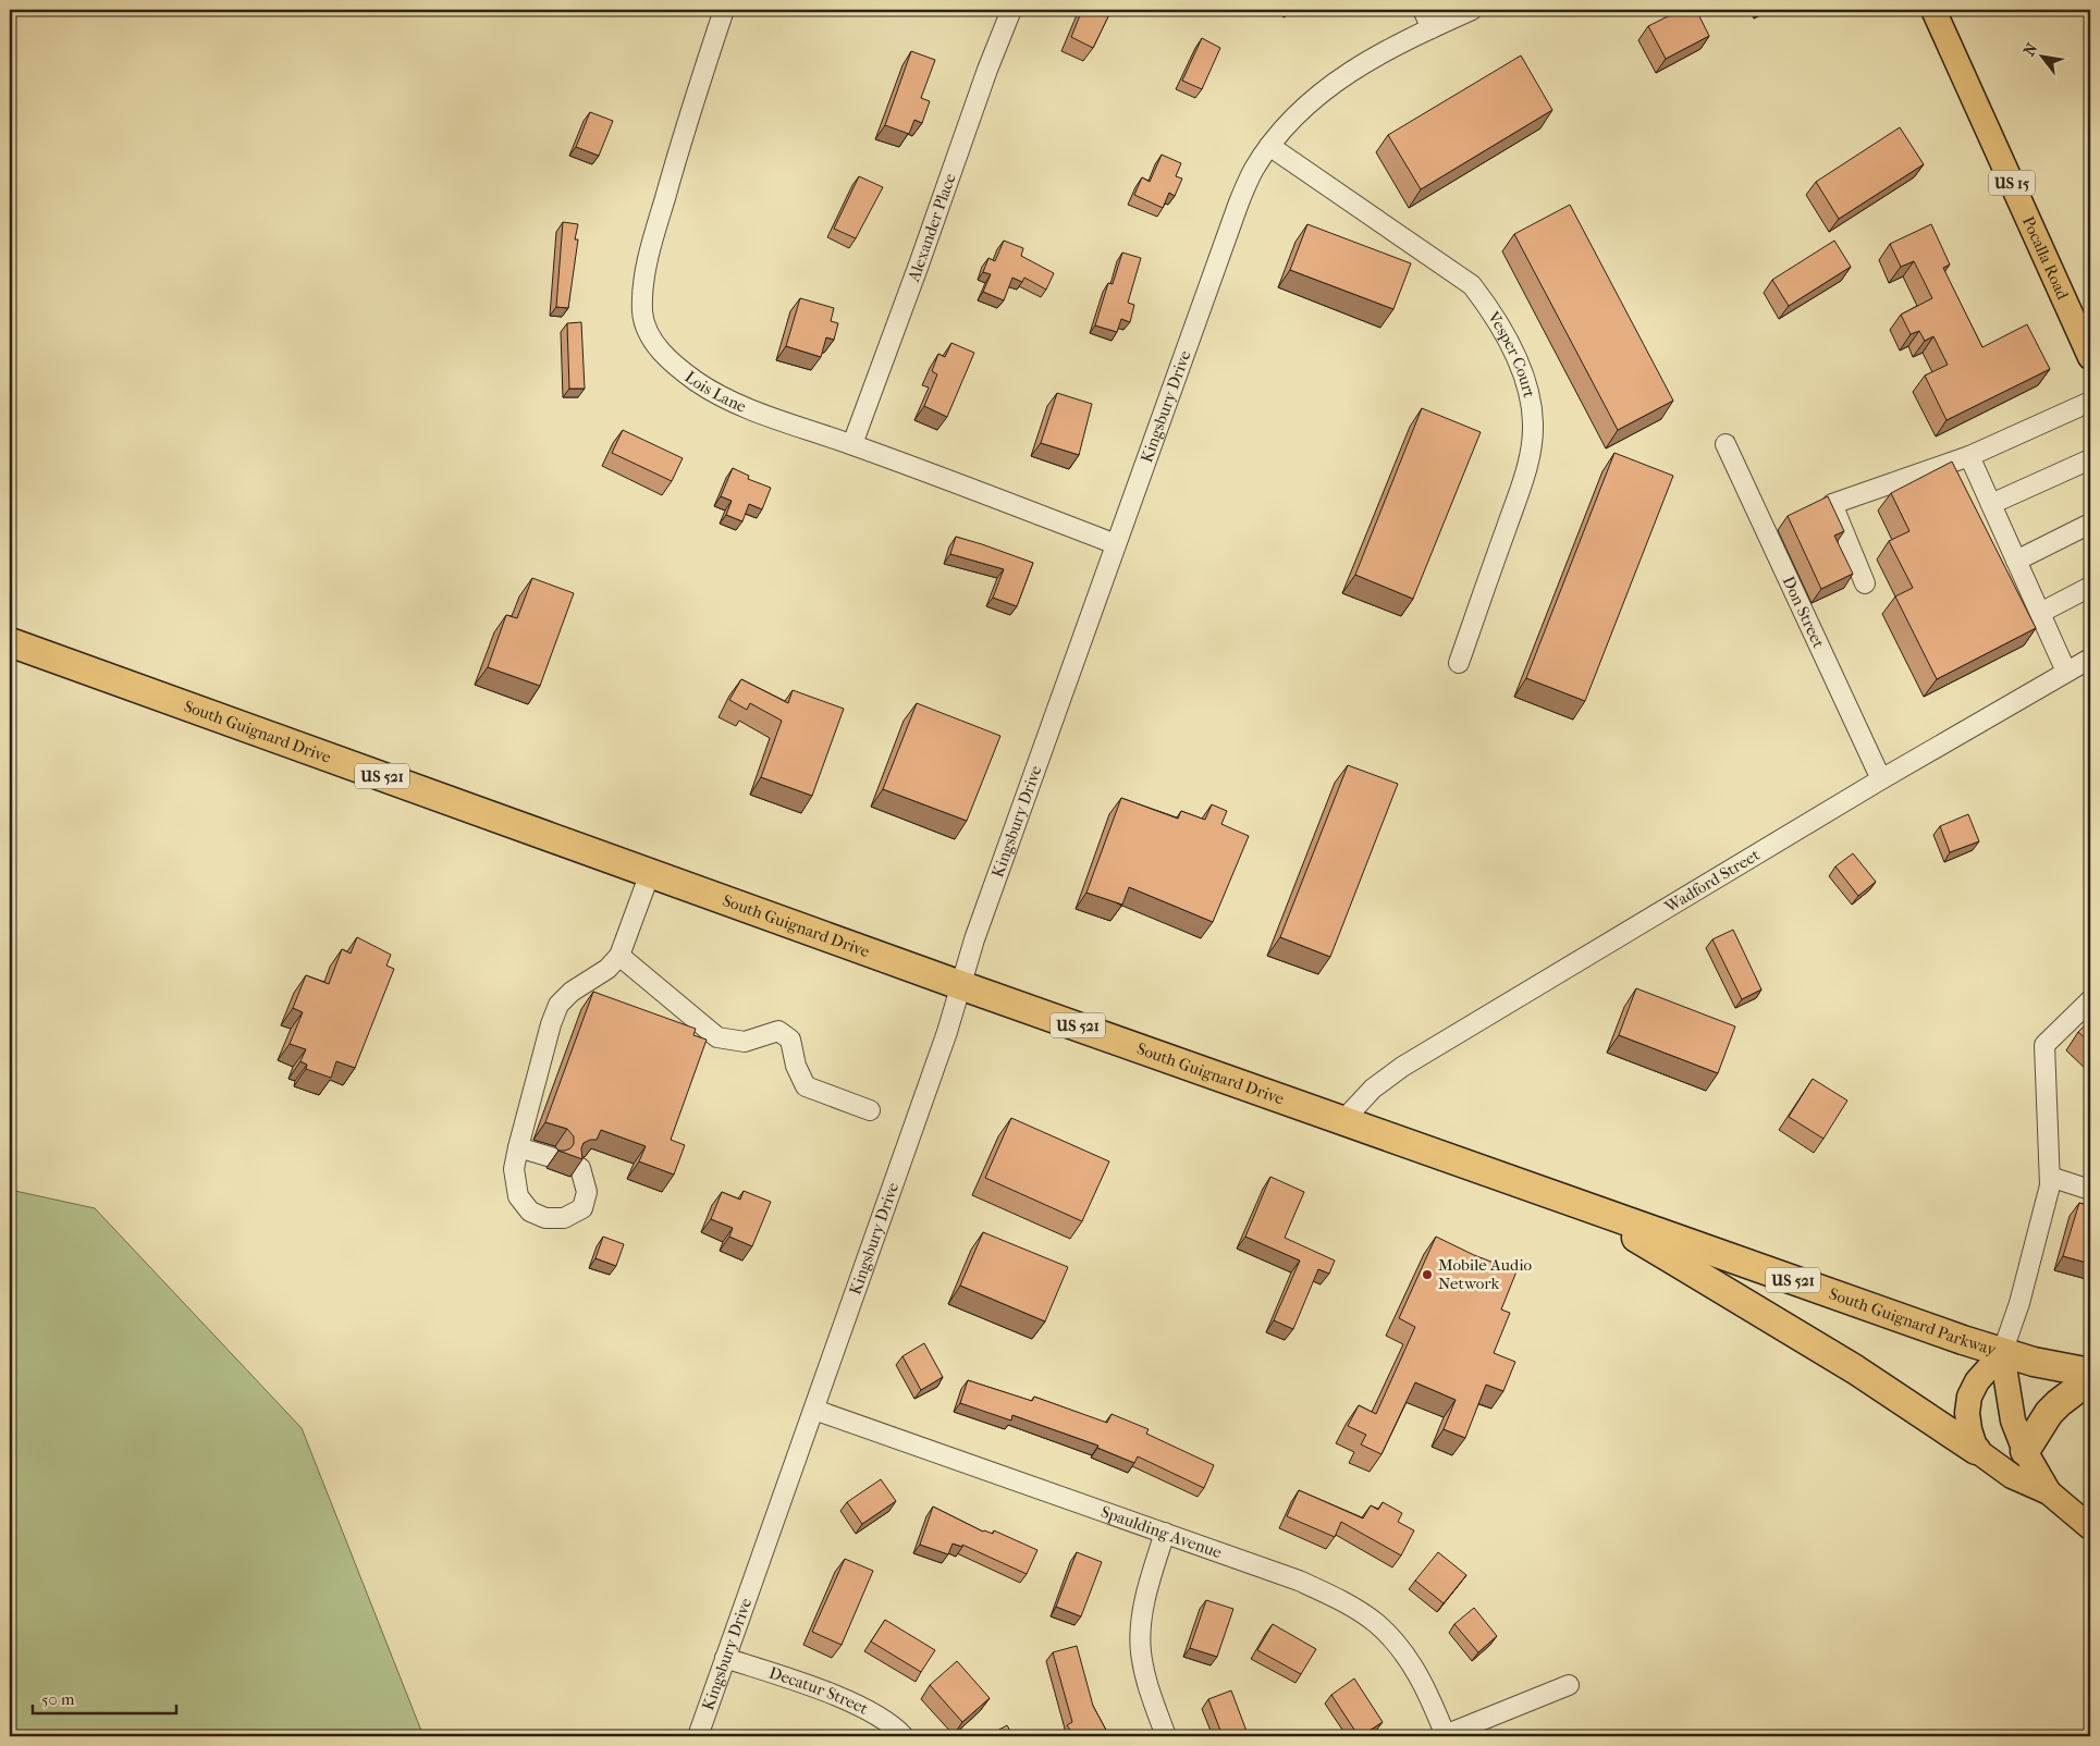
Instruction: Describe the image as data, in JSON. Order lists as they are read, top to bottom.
{
  "streets": {
    "highway": ["South Guignard Drive", "US 521", "South Guignard Parkway"],
    "main road": ["US 15", "Pocalla Road"],
    "street": [
      "Alexander Place",
      "Vesper Court",
      "Lois Lane",
      "Kingsbury Drive",
      "Don Street",
      "Wadford Street",
      "Spaulding Avenue",
      "Decatur Street"
    ]
  },
  "crossings": [
    ["Alexander Place", "Lois Lane"],
    ["Vesper Court", "Kingsbury Drive"],
    ["Lois Lane", "Kingsbury Drive"],
    ["Kingsbury Drive", "South Guignard Drive"],
    ["Kingsbury Drive", "Spaulding Avenue"],
    ["Kingsbury Drive", "Decatur Street"],
    ["Don Street", "Wadford Street"],
    ["South Guignard Drive", "Wadford Street"],
    ["South Guignard Drive", "South Guignard Parkway"]
  ],
  "places": ["Mobile Audio Network"],
  "scale_bar": "50 m",
  "north": "top left"
}
